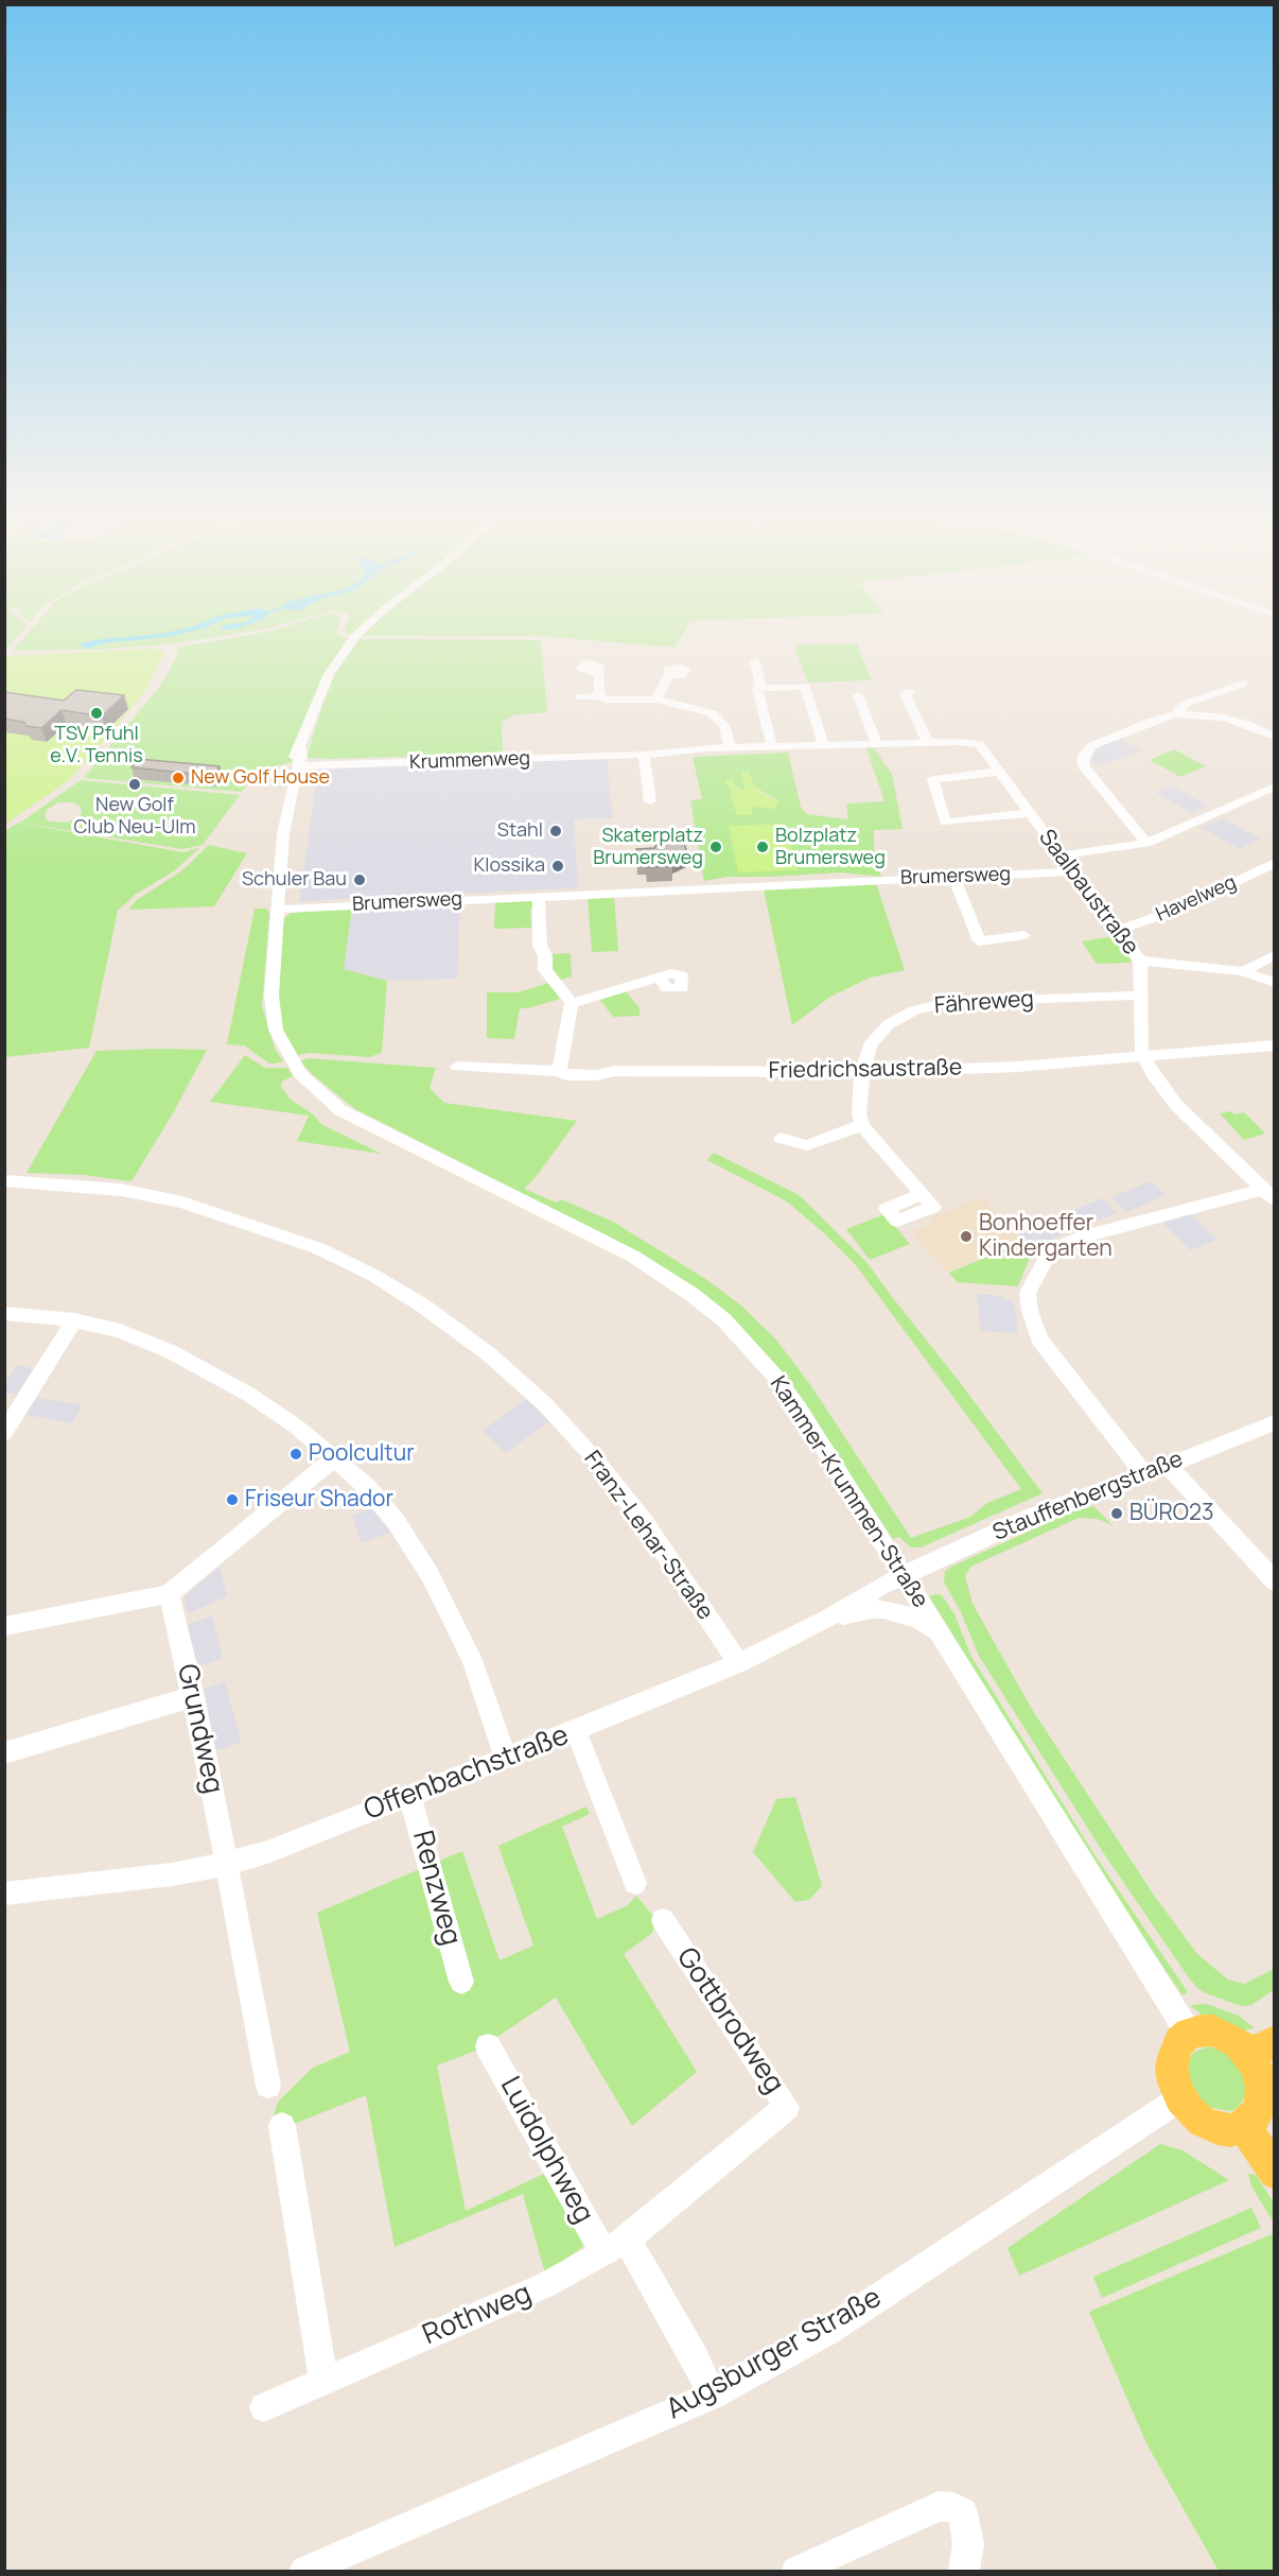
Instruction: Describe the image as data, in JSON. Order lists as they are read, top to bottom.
{
  "streets": {
    "street": [
      "Krummenweg",
      "Brumersweg",
      "Saalbaustraße",
      "Havelweg",
      "Fähreweg",
      "Friedrichsaustraße",
      "Kammer-Krummen-Straße",
      "Stauffenbergstraße",
      "Franz-Lehar-Straße",
      "Grundweg",
      "Offenbachstraße",
      "Renzweg",
      "Gottbrodweg",
      "Luidolphweg",
      "Rothweg",
      "Augsburger Straße"
    ]
  },
  "crossings": [
    ["Krummenweg", "Saalbaustraße"],
    ["Krummenweg", "Kammer-Krummen-Straße"],
    ["Brumersweg", "Saalbaustraße"],
    ["Brumersweg", "Kammer-Krummen-Straße"],
    ["Saalbaustraße", "Havelweg"],
    ["Saalbaustraße", "Fähreweg"],
    ["Saalbaustraße", "Friedrichsaustraße"],
    ["Fähreweg", "Friedrichsaustraße"],
    ["Kammer-Krummen-Straße", "Stauffenbergstraße"],
    ["Kammer-Krummen-Straße", "Offenbachstraße"],
    ["Kammer-Krummen-Straße", "Augsburger Straße"],
    ["Stauffenbergstraße", "Offenbachstraße"],
    ["Franz-Lehar-Straße", "Offenbachstraße"],
    ["Grundweg", "Offenbachstraße"],
    ["Offenbachstraße", "Renzweg"],
    ["Gottbrodweg", "Luidolphweg"],
    ["Gottbrodweg", "Rothweg"],
    ["Luidolphweg", "Rothweg"],
    ["Luidolphweg", "Augsburger Straße"]
  ],
  "places": [
    "TSV Pfuhl e.V. Tennis",
    "New Golf House",
    "New Golf Club Neu-Ulm",
    "Stahl",
    "Skaterplatz Brumersweg",
    "Bolzplatz Brumersweg",
    "Klossika",
    "Schuler Bau",
    "Bonhoeffer Kindergarten",
    "Poolcultur",
    "Friseur Shador",
    "BÜRO23"
  ]
}
